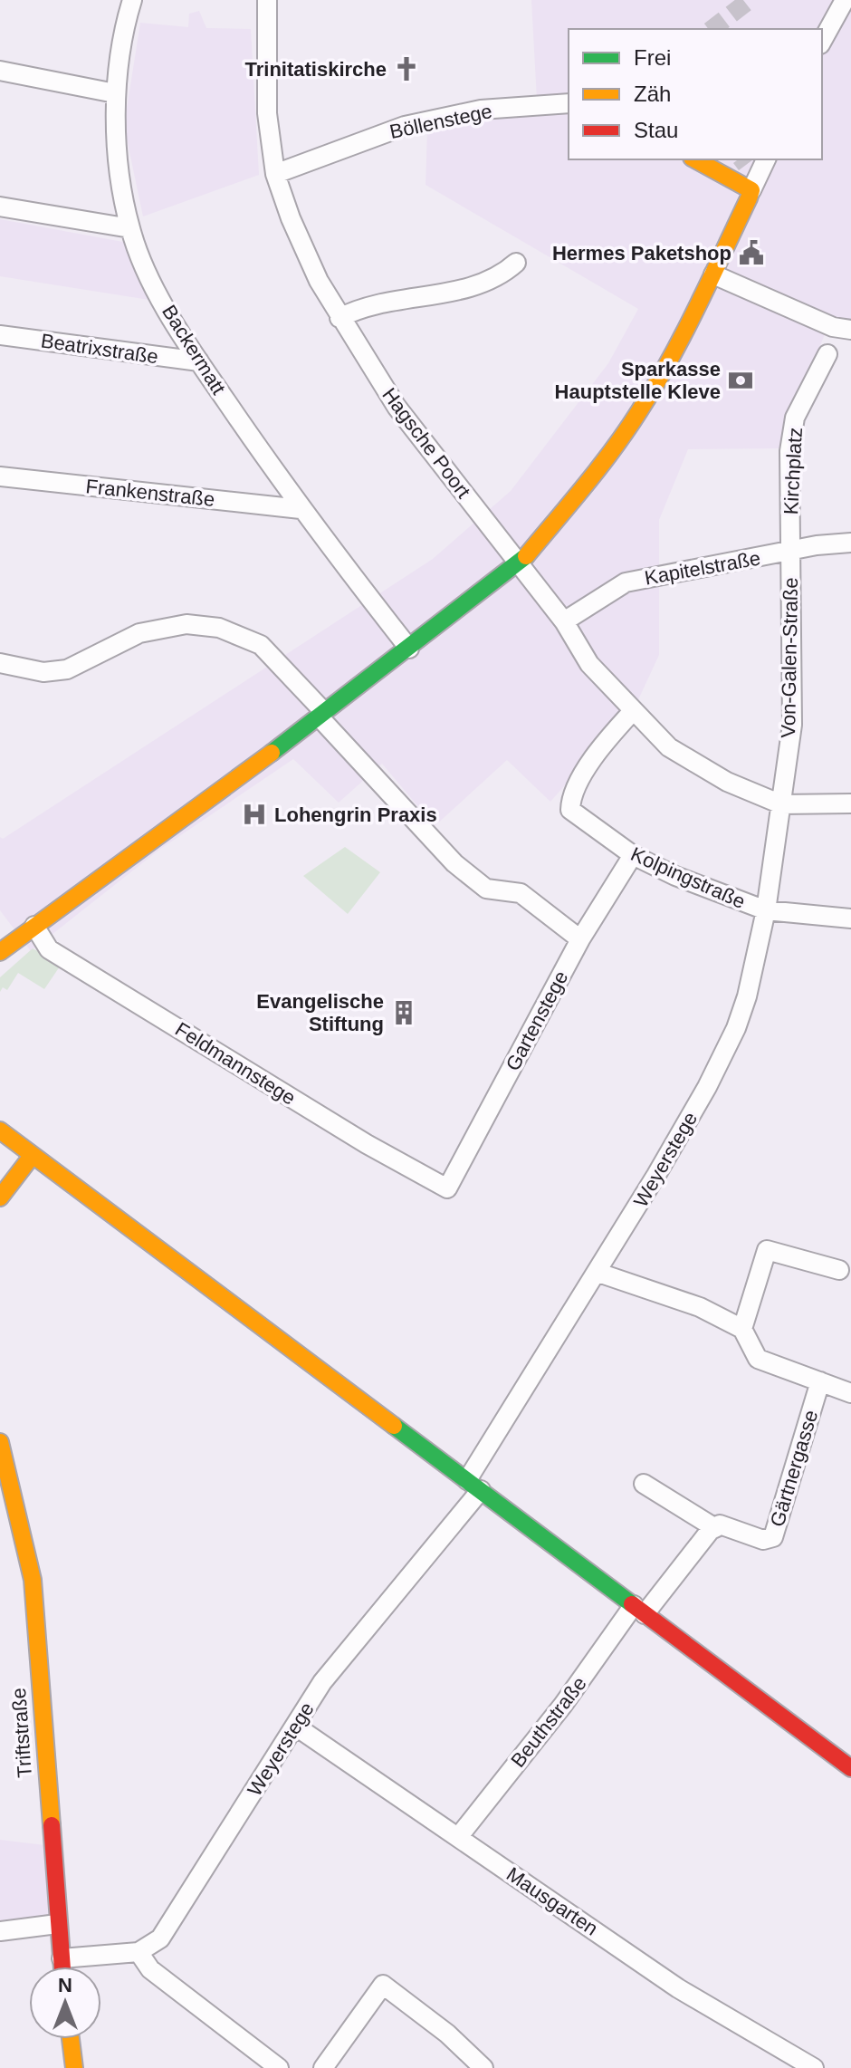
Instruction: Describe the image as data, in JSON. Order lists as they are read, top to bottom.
{
  "streets": {
    "street": [
      "Böllenstege",
      "Beatrixstraße",
      "Backermatt",
      "Hagsche Poort",
      "Kirchplatz",
      "Frankenstraße",
      "Kapitelstraße",
      "Von-Galen-Straße",
      "Kolpingstraße",
      "Gartenstege",
      "Feldmannstege",
      "Weyerstege",
      "Gärtnergasse",
      "Beuthstraße",
      "Triftstraße",
      "Mausgarten"
    ]
  },
  "crossings": [
    ["Böllenstege", "Hagsche Poort"],
    ["Beatrixstraße", "Backermatt"],
    ["Backermatt", "Frankenstraße"],
    ["Hagsche Poort", "Kapitelstraße"],
    ["Hagsche Poort", "Von-Galen-Straße"],
    ["Hagsche Poort", "Kolpingstraße"],
    ["Hagsche Poort", "Weyerstege"],
    ["Kirchplatz", "Kapitelstraße"],
    ["Kirchplatz", "Von-Galen-Straße"],
    ["Kapitelstraße", "Von-Galen-Straße"],
    ["Von-Galen-Straße", "Weyerstege"],
    ["Kolpingstraße", "Gartenstege"],
    ["Kolpingstraße", "Weyerstege"],
    ["Gartenstege", "Feldmannstege"],
    ["Weyerstege", "Mausgarten"],
    ["Beuthstraße", "Mausgarten"]
  ],
  "places": {
    "church": ["Trinitatiskirche"],
    "public building": ["Hermes Paketshop"],
    "bank": ["Sparkasse Hauptstelle Kleve"],
    "hospital": ["Lohengrin Praxis"],
    "building": ["Evangelische Stiftung"]
  },
  "legend": ["Frei", "Zäh", "Stau"],
  "north": "top"
}
